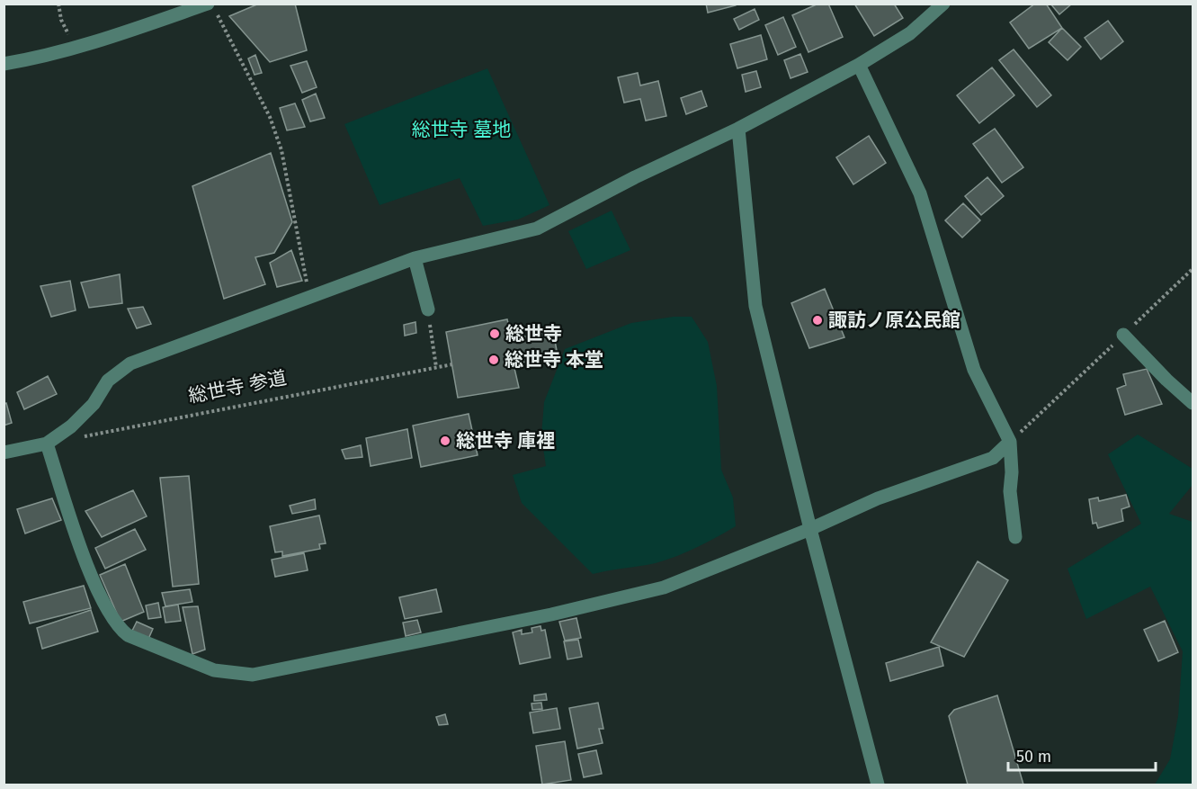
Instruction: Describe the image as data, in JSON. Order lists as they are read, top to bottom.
{
  "streets": {
    "path": ["総世寺 参道"]
  },
  "parks": ["総世寺 墓地"],
  "places": [
    "諏訪ノ原公民館",
    "総世寺",
    "総世寺 本堂",
    "総世寺 庫裡"
  ],
  "scale_bar": "50 m"
}
